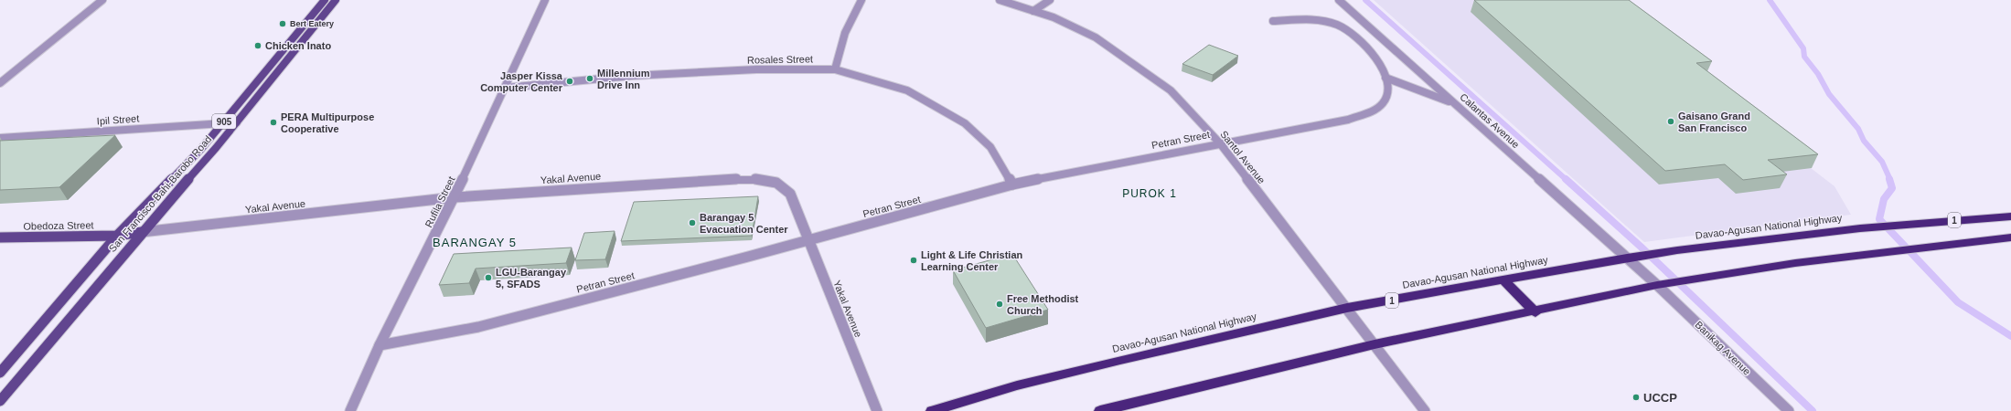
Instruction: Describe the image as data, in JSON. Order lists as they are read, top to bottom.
{
  "streets": {
    "highway": ["1", "Davao-Agusan National Highway"],
    "main road": [
      "905",
      "Yakal Avenue",
      "San Francisco-Bahi-Barobo Road",
      "Obedoza Street"
    ],
    "street": [
      "Rosales Street",
      "Ipil Street",
      "Calantas Avenue",
      "Petran Street",
      "Santol Avenue",
      "Rufila Street",
      "Banikag Avenue"
    ]
  },
  "crossings": [
    ["Rosales Street", "Petran Street"],
    ["Rosales Street", "Rufila Street"],
    ["Ipil Street", "San Francisco-Bahi-Barobo Road"],
    ["Calantas Avenue", "Davao-Agusan National Highway"],
    ["Calantas Avenue", "Banikag Avenue"],
    ["Petran Street", "Santol Avenue"],
    ["Petran Street", "Yakal Avenue"],
    ["Petran Street", "Rufila Street"],
    ["Santol Avenue", "Davao-Agusan National Highway"],
    ["Yakal Avenue", "San Francisco-Bahi-Barobo Road"],
    ["Yakal Avenue", "Rufila Street"],
    ["Yakal Avenue", "Obedoza Street"],
    ["San Francisco-Bahi-Barobo Road", "Obedoza Street"]
  ],
  "districts": ["PUROK 1", "BARANGAY 5"],
  "places": [
    "Bert Eatery",
    "Chicken Inato",
    "Millennium Drive Inn",
    "Jasper Kissa Computer Center",
    "Gaisano Grand San Francisco",
    "PERA Multipurpose Cooperative",
    "Barangay 5 Evacuation Center",
    "Light & Life Christian Learning Center",
    "LGU-Barangay 5, SFADS",
    "Free Methodist Church",
    "UCCP"
  ]
}
